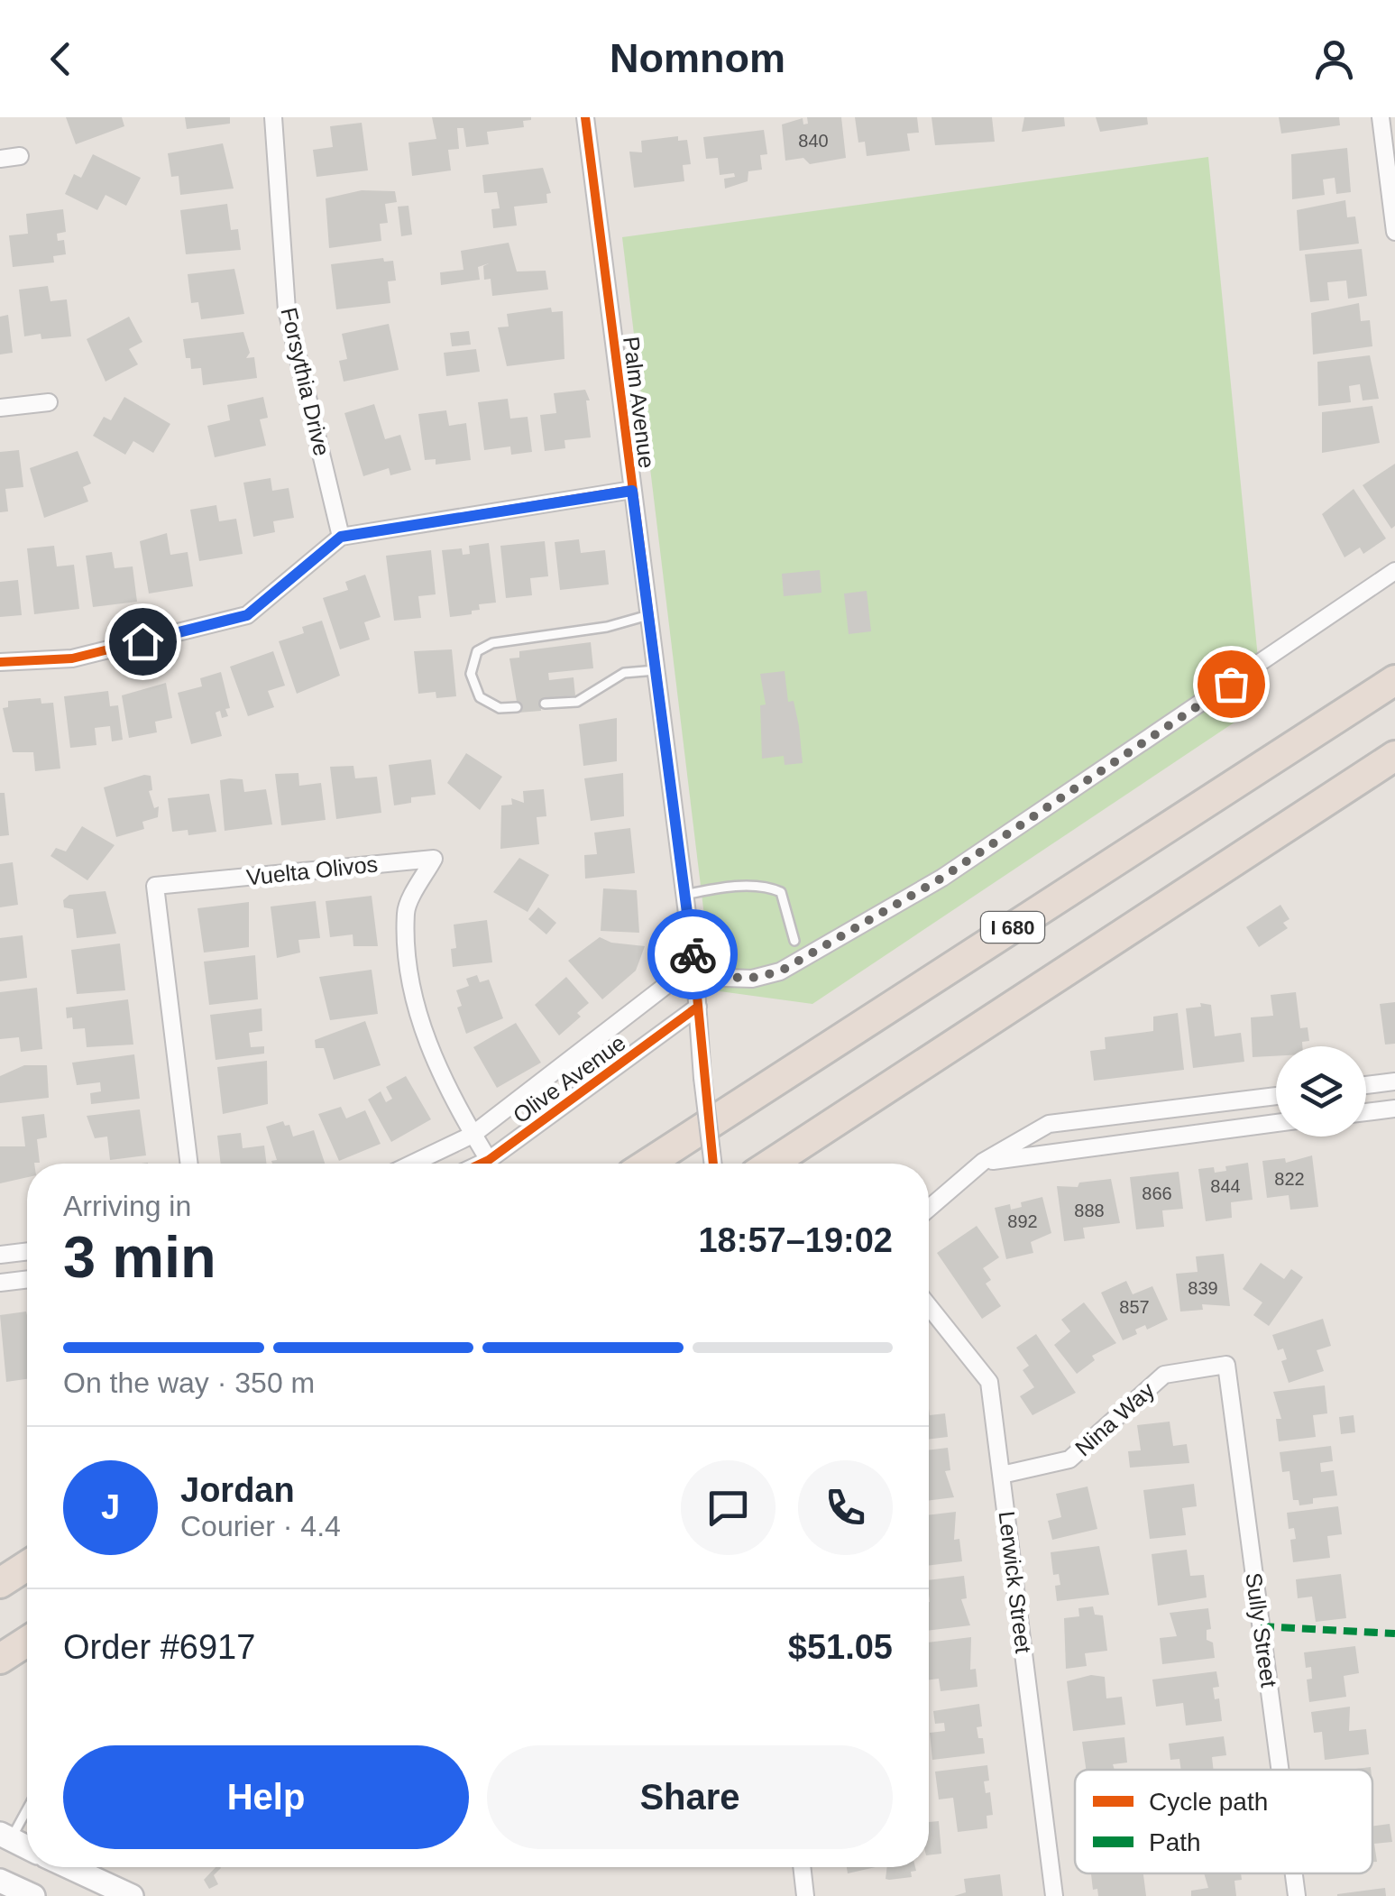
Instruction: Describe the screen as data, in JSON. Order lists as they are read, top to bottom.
{
  "streets": {
    "highway": ["I 680"],
    "street": [
      "Forsythia Drive",
      "Palm Avenue",
      "Vuelta Olivos",
      "Olive Avenue",
      "Nina Way",
      "Lerwick Street",
      "Sully Street"
    ]
  },
  "crossings": [
    ["Palm Avenue", "Olive Avenue"],
    ["Vuelta Olivos", "Olive Avenue"],
    ["Nina Way", "Lerwick Street"],
    ["Nina Way", "Sully Street"]
  ],
  "house_numbers": [
    "840",
    "822",
    "844",
    "866",
    "888",
    "892",
    "839",
    "857"
  ],
  "legend": ["Cycle path", "Path"],
  "page": {
    "header": "Nomnom",
    "heading": ["3 min", "Arriving in", "18:57–19:02"],
    "panel": [
      "Jordan",
      "Courier · 4.4",
      "Order #6917",
      "$51.05"
    ],
    "bar": "On the way · 350 m",
    "round": "J",
    "buttons": ["Help", "Share"]
  }
}
